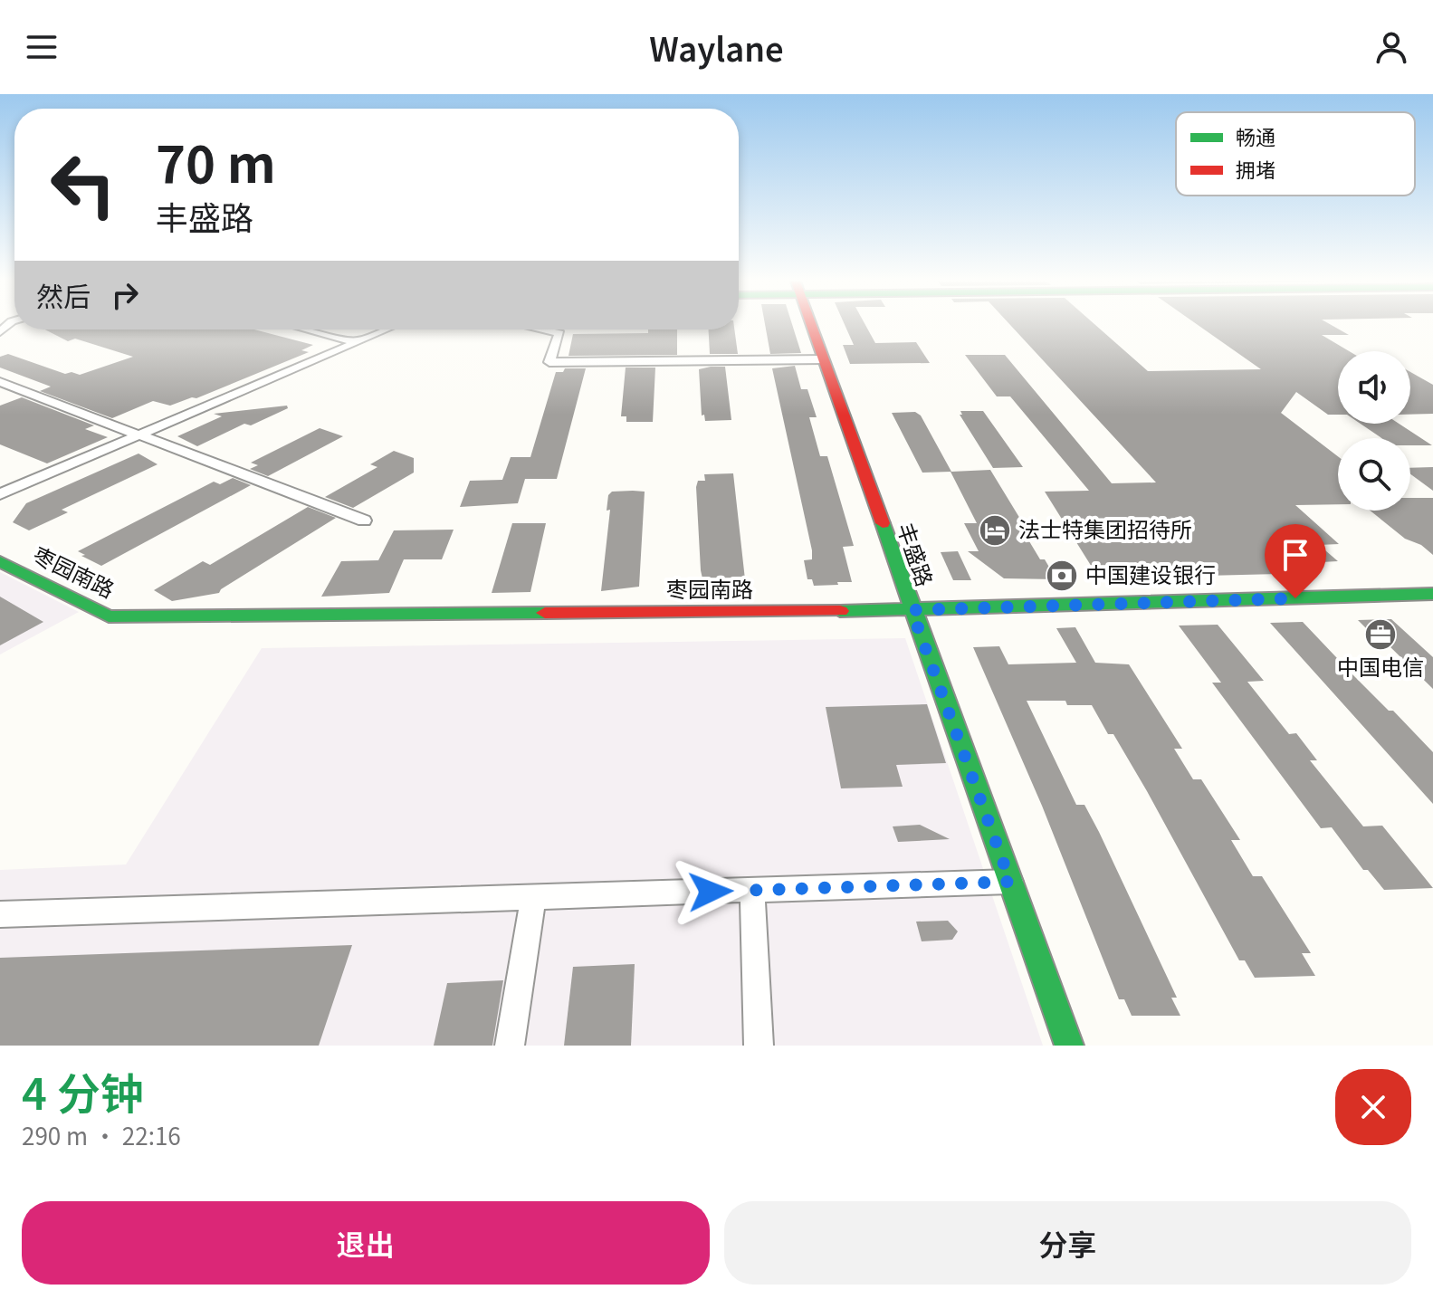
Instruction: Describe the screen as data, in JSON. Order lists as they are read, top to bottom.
{
  "streets": {
    "street": ["丰盛路", "枣园南路"]
  },
  "crossings": [
    ["丰盛路", "枣园南路"]
  ],
  "places": {
    "hotel": ["法士特集团招待所"],
    "bank": ["中国建设银行"],
    "office": ["中国电信"]
  },
  "legend": ["畅通", "拥堵"],
  "page": {
    "header": "Waylane",
    "turn": ["70 m", "丰盛路"],
    "then": "然后",
    "heading": ["4 分钟", "290 m · 22:16"],
    "buttons": ["退出", "分享"]
  }
}
